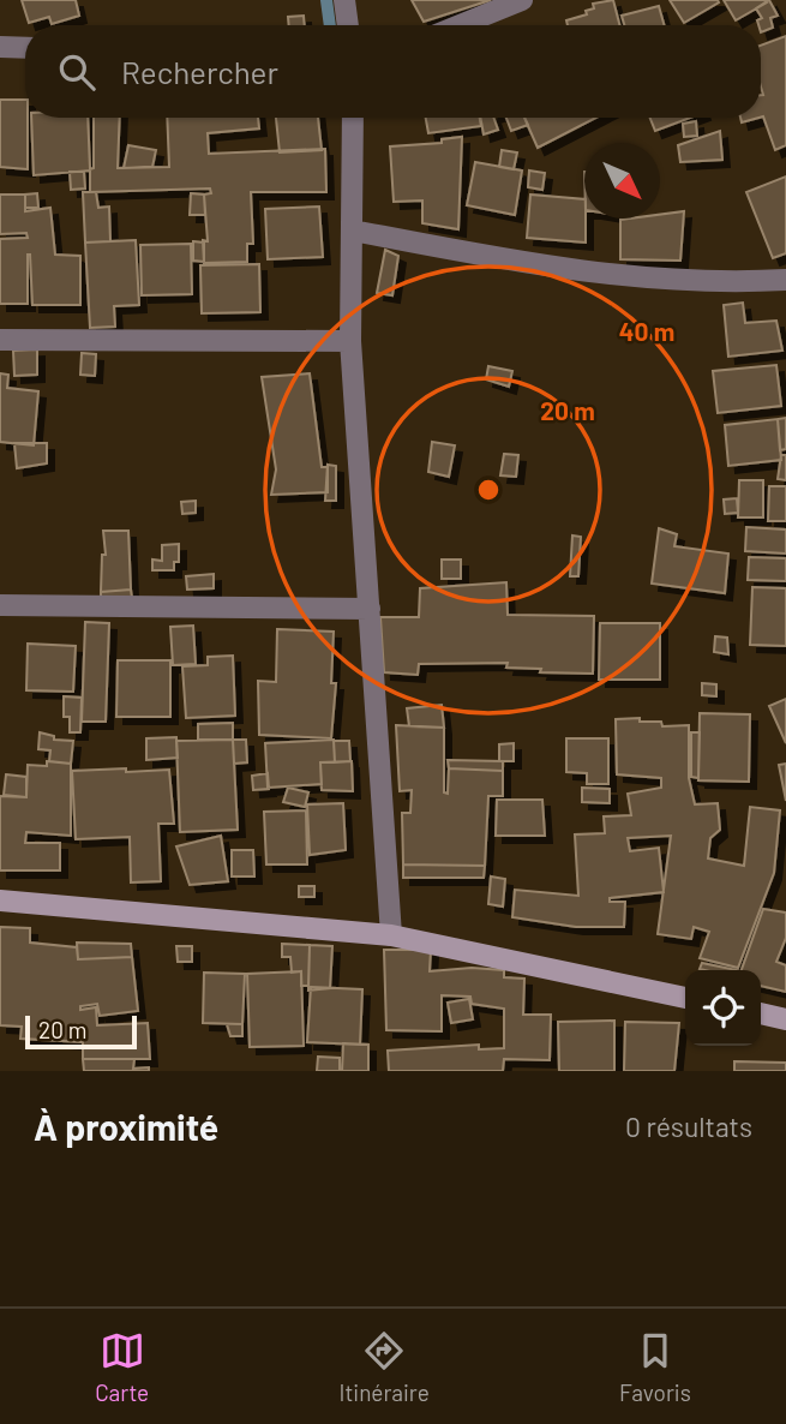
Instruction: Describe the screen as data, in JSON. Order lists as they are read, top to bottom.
{
  "scale_bar": "20 m",
  "north": "bottom right",
  "page": {
    "search": "Rechercher",
    "scale": "20 m",
    "heading": ["À proximité", "0 résultats"],
    "nav": ["Carte", "Itinéraire", "Favoris"]
  },
  "rings": ["40 m", "20 m"]
}
